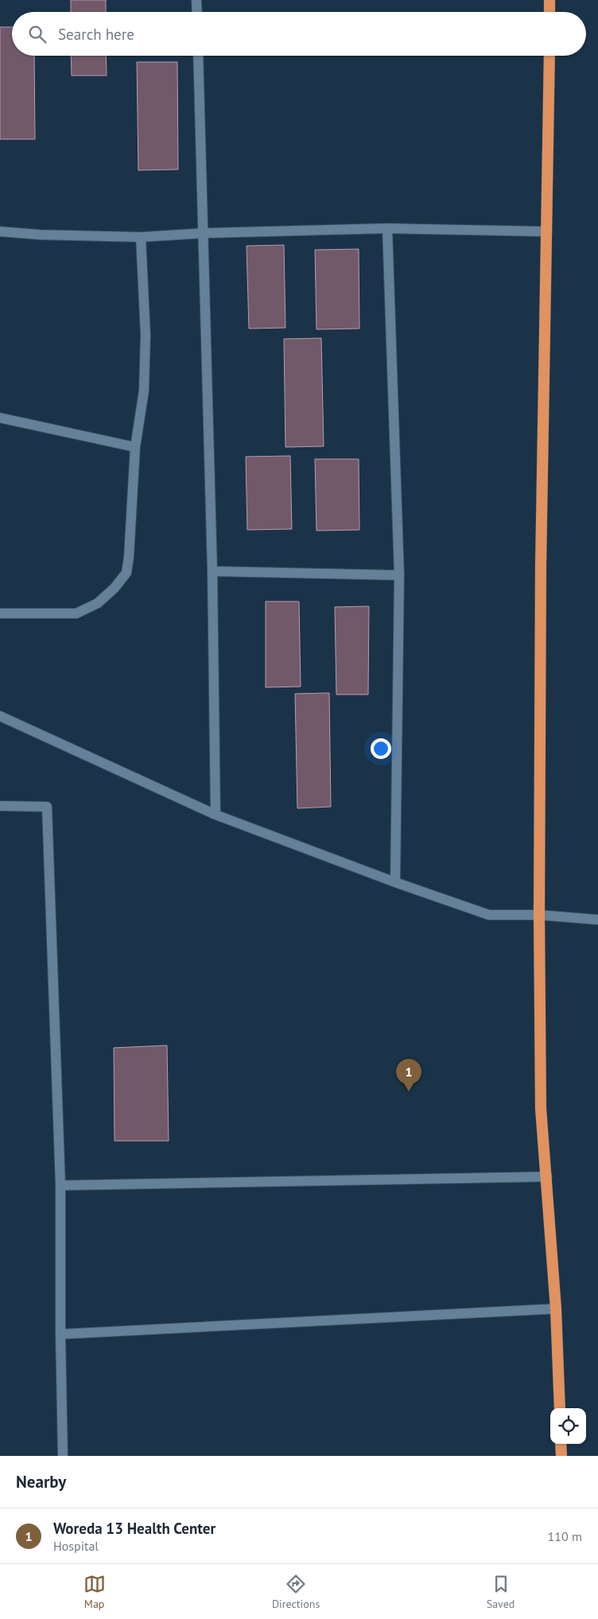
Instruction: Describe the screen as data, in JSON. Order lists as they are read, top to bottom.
{
  "page": {
    "search": "Search here",
    "pins": "1",
    "heading": "Nearby",
    "list": [
      {
        "mark": "1",
        "name": "Woreda 13 Health Center",
        "note": "Hospital",
        "value": "110 m"
      }
    ],
    "nav": ["Map", "Directions", "Saved"]
  }
}
